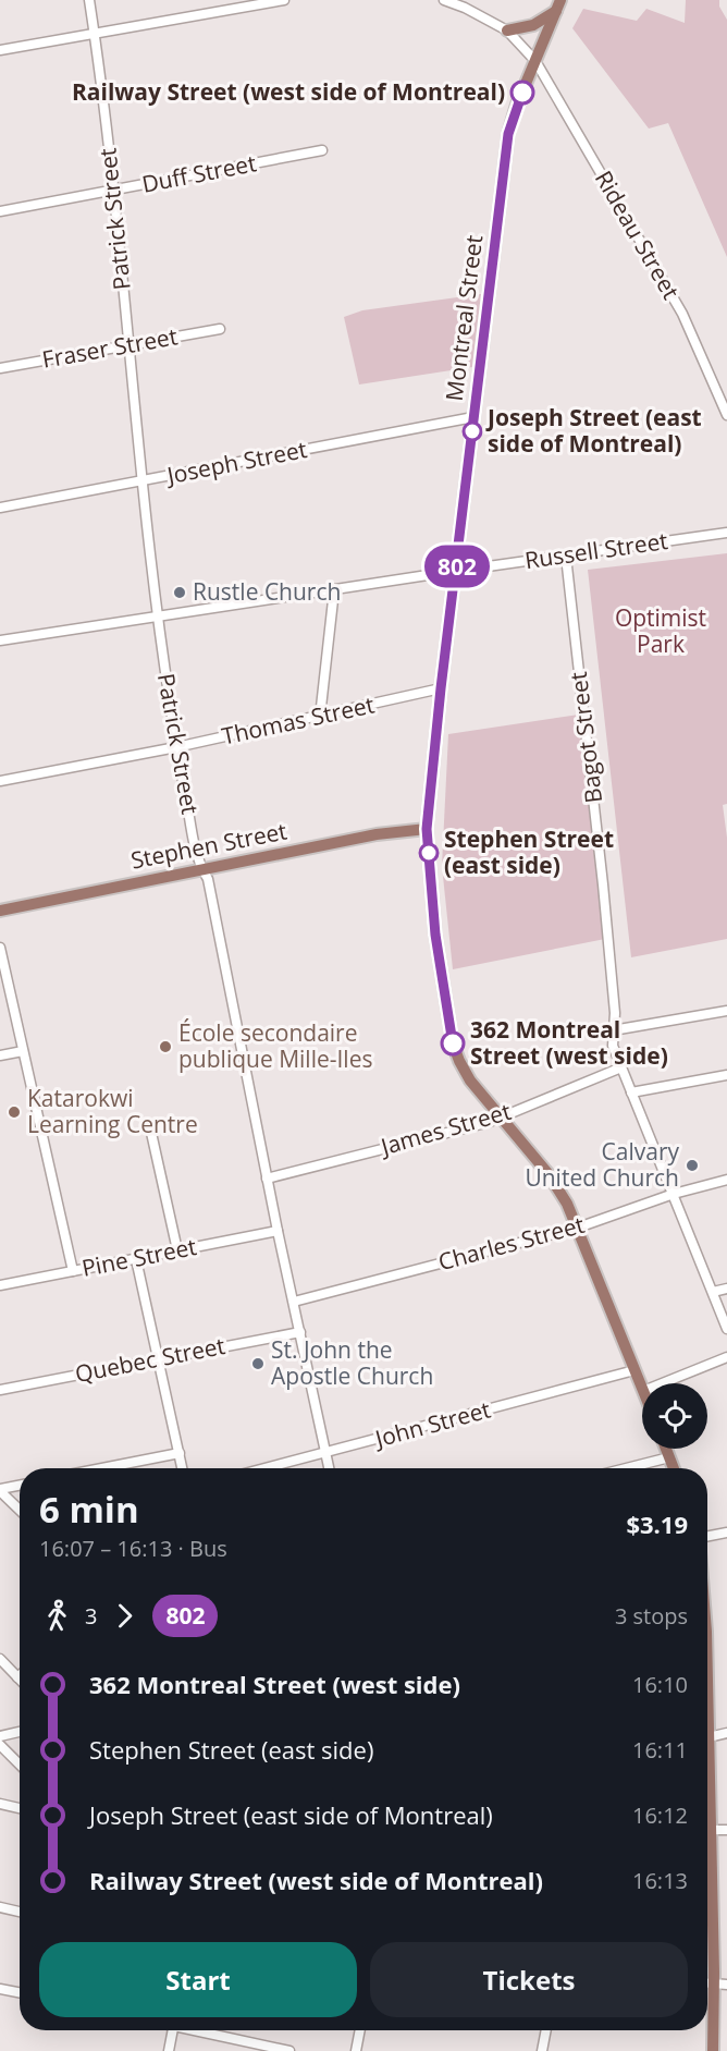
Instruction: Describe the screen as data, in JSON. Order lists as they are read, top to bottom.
{
  "streets": {
    "main road": ["Montreal Street", "Stephen Street"],
    "street": [
      "Duff Street",
      "Patrick Street",
      "Rideau Street",
      "Fraser Street",
      "Joseph Street",
      "Russell Street",
      "Thomas Street",
      "Bagot Street",
      "James Street",
      "Charles Street",
      "Pine Street",
      "Quebec Street",
      "John Street"
    ]
  },
  "crossings": [
    ["Duff Street", "Patrick Street"],
    ["Patrick Street", "Fraser Street"],
    ["Patrick Street", "Joseph Street"],
    ["Patrick Street", "Russell Street"],
    ["Patrick Street", "Thomas Street"],
    ["Patrick Street", "Stephen Street"],
    ["Patrick Street", "James Street"],
    ["Patrick Street", "Charles Street"],
    ["Patrick Street", "Pine Street"],
    ["Patrick Street", "Quebec Street"],
    ["Patrick Street", "John Street"],
    ["Rideau Street", "Montreal Street"],
    ["Montreal Street", "Joseph Street"],
    ["Montreal Street", "Russell Street"],
    ["Montreal Street", "Thomas Street"],
    ["Montreal Street", "Stephen Street"],
    ["Montreal Street", "James Street"],
    ["Montreal Street", "Charles Street"],
    ["Montreal Street", "John Street"],
    ["Russell Street", "Bagot Street"],
    ["Bagot Street", "James Street"],
    ["Bagot Street", "Charles Street"]
  ],
  "parks": ["Optimist Park"],
  "places": [
    "Railway Street (west side of Montreal)",
    "Joseph Street (east side of Montreal)",
    "Rustle Church",
    "Stephen Street (east side)",
    "362 Montreal Street (west side)",
    "École secondaire publique Mille-Iles",
    "Katarokwi Learning Centre",
    "Calvary United Church",
    "St. John the Apostle Church"
  ],
  "lines": ["bus line 802"],
  "page": {
    "on_map": "802",
    "heading": ["6 min", "16:07 – 16:13 · Bus", "$3.19"],
    "legs": ["3", "802", "3 stops"],
    "list": [
      {
        "name": "362 Montreal Street (west side)",
        "value": "16:10"
      },
      {
        "name": "Stephen Street (east side)",
        "value": "16:11"
      },
      {
        "name": "Joseph Street (east side of Montreal)",
        "value": "16:12"
      },
      {
        "name": "Railway Street (west side of Montreal)",
        "value": "16:13"
      }
    ],
    "buttons": ["Start", "Tickets"]
  }
}
